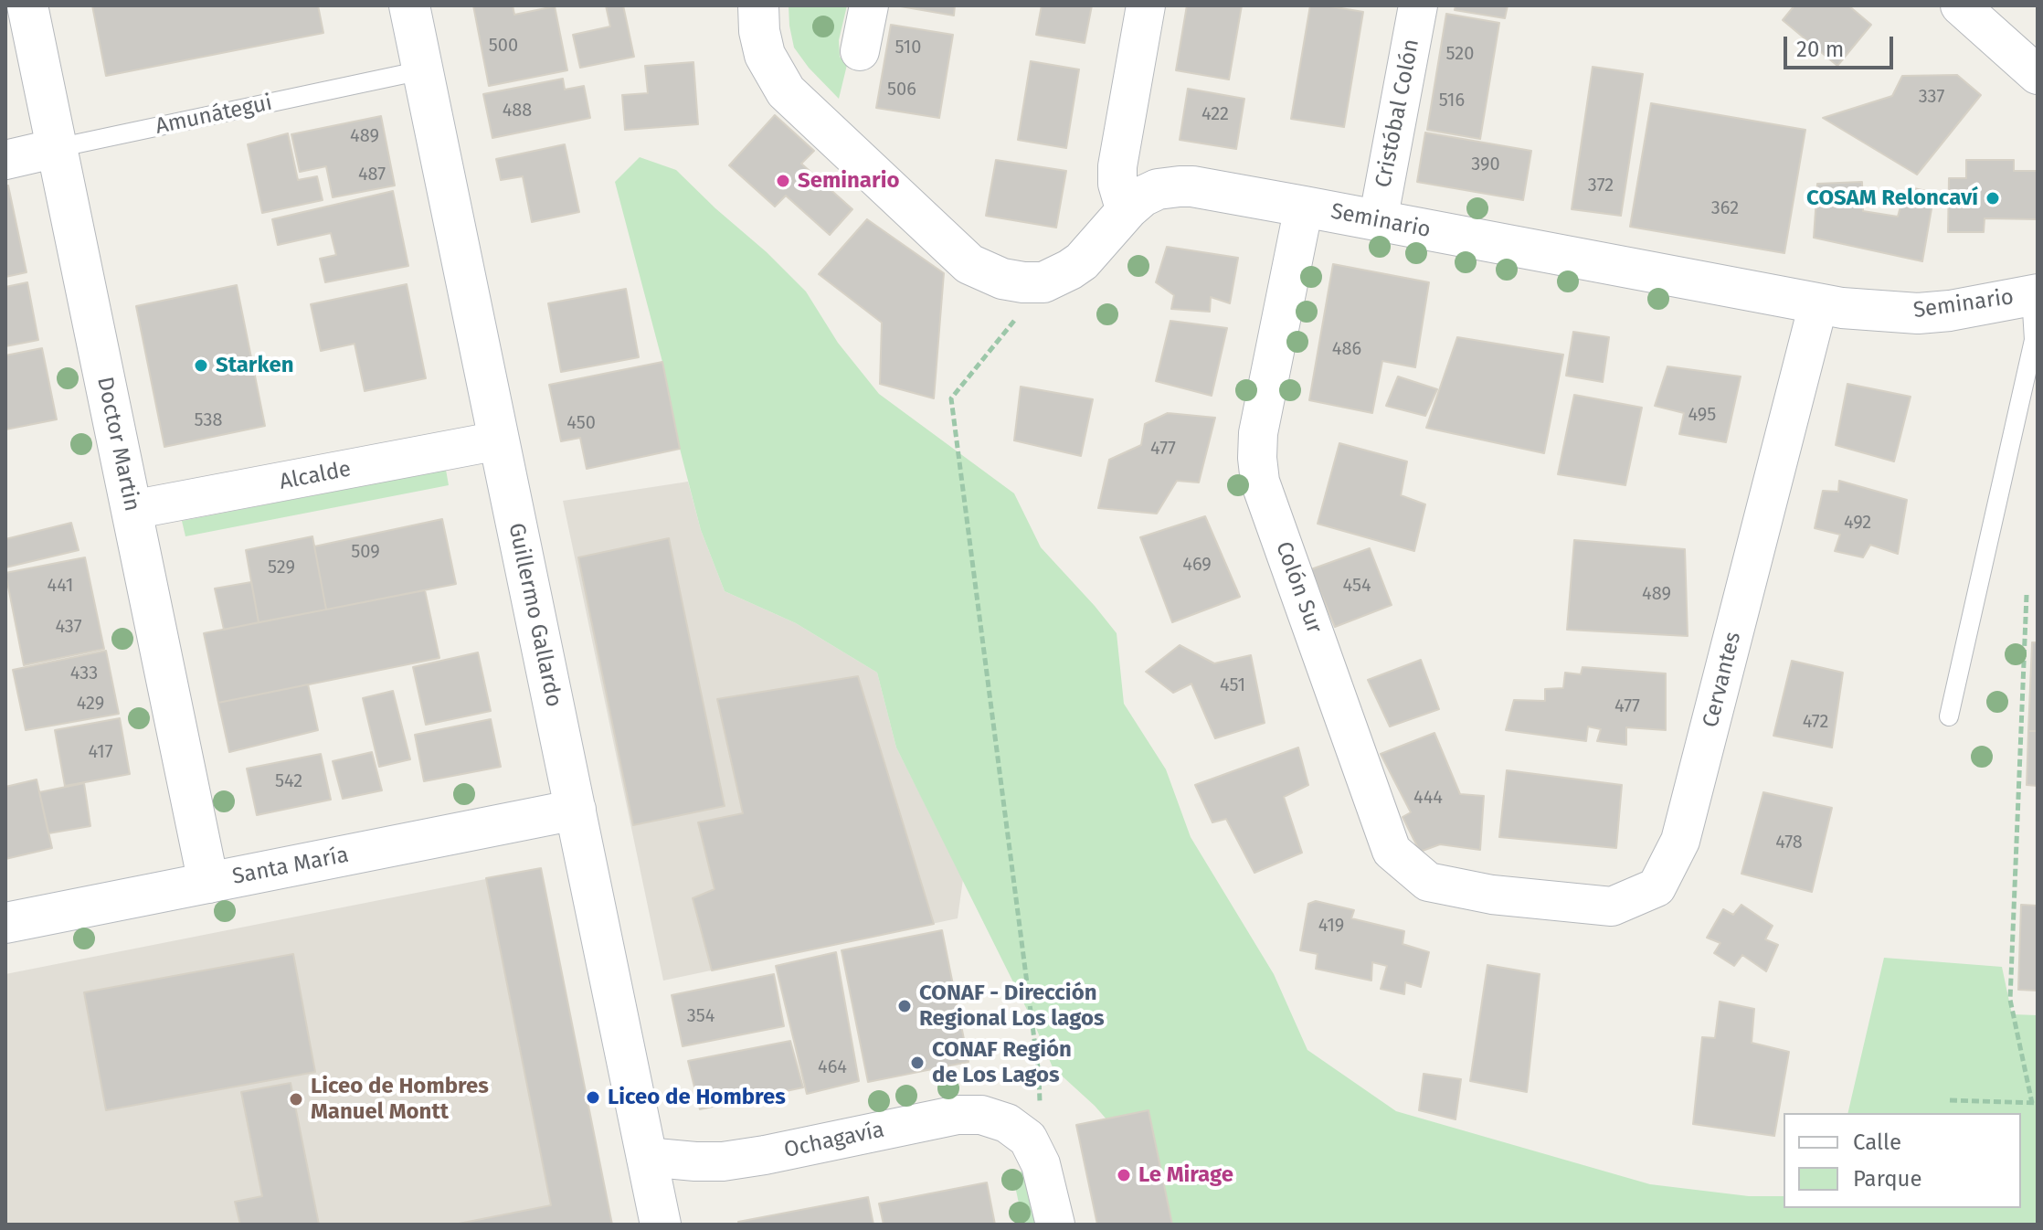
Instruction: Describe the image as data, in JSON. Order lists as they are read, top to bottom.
{
  "streets": {
    "street": [
      "Cristóbal Colón",
      "Amunátegui",
      "Seminario",
      "Doctor Martin",
      "Alcalde",
      "Colón Sur",
      "Guillermo Gallardo",
      "Cervantes",
      "Santa María",
      "Ochagavía"
    ]
  },
  "crossings": [
    ["Cristóbal Colón", "Seminario"],
    ["Amunátegui", "Doctor Martin"],
    ["Amunátegui", "Guillermo Gallardo"],
    ["Seminario", "Colón Sur"],
    ["Seminario", "Cervantes"],
    ["Doctor Martin", "Alcalde"],
    ["Doctor Martin", "Santa María"],
    ["Alcalde", "Guillermo Gallardo"],
    ["Colón Sur", "Cervantes"],
    ["Guillermo Gallardo", "Santa María"],
    ["Guillermo Gallardo", "Ochagavía"]
  ],
  "places": [
    "Seminario",
    "COSAM Reloncaví",
    "Starken",
    "CONAF - Dirección Regional Los lagos",
    "CONAF Región de Los Lagos",
    "Liceo de Hombres",
    "Liceo de Hombres Manuel Montt",
    "Le Mirage"
  ],
  "house_numbers": [
    "500",
    "510",
    "520",
    "506",
    "337",
    "516",
    "488",
    "422",
    "489",
    "390",
    "487",
    "372",
    "362",
    "486",
    "495",
    "538",
    "450",
    "477",
    "492",
    "509",
    "469",
    "529",
    "441",
    "454",
    "489",
    "437",
    "433",
    "451",
    "429",
    "477",
    "472",
    "417",
    "542",
    "444",
    "478",
    "419",
    "354",
    "464"
  ],
  "legend": ["Calle", "Parque"],
  "scale_bar": "20 m"
}
